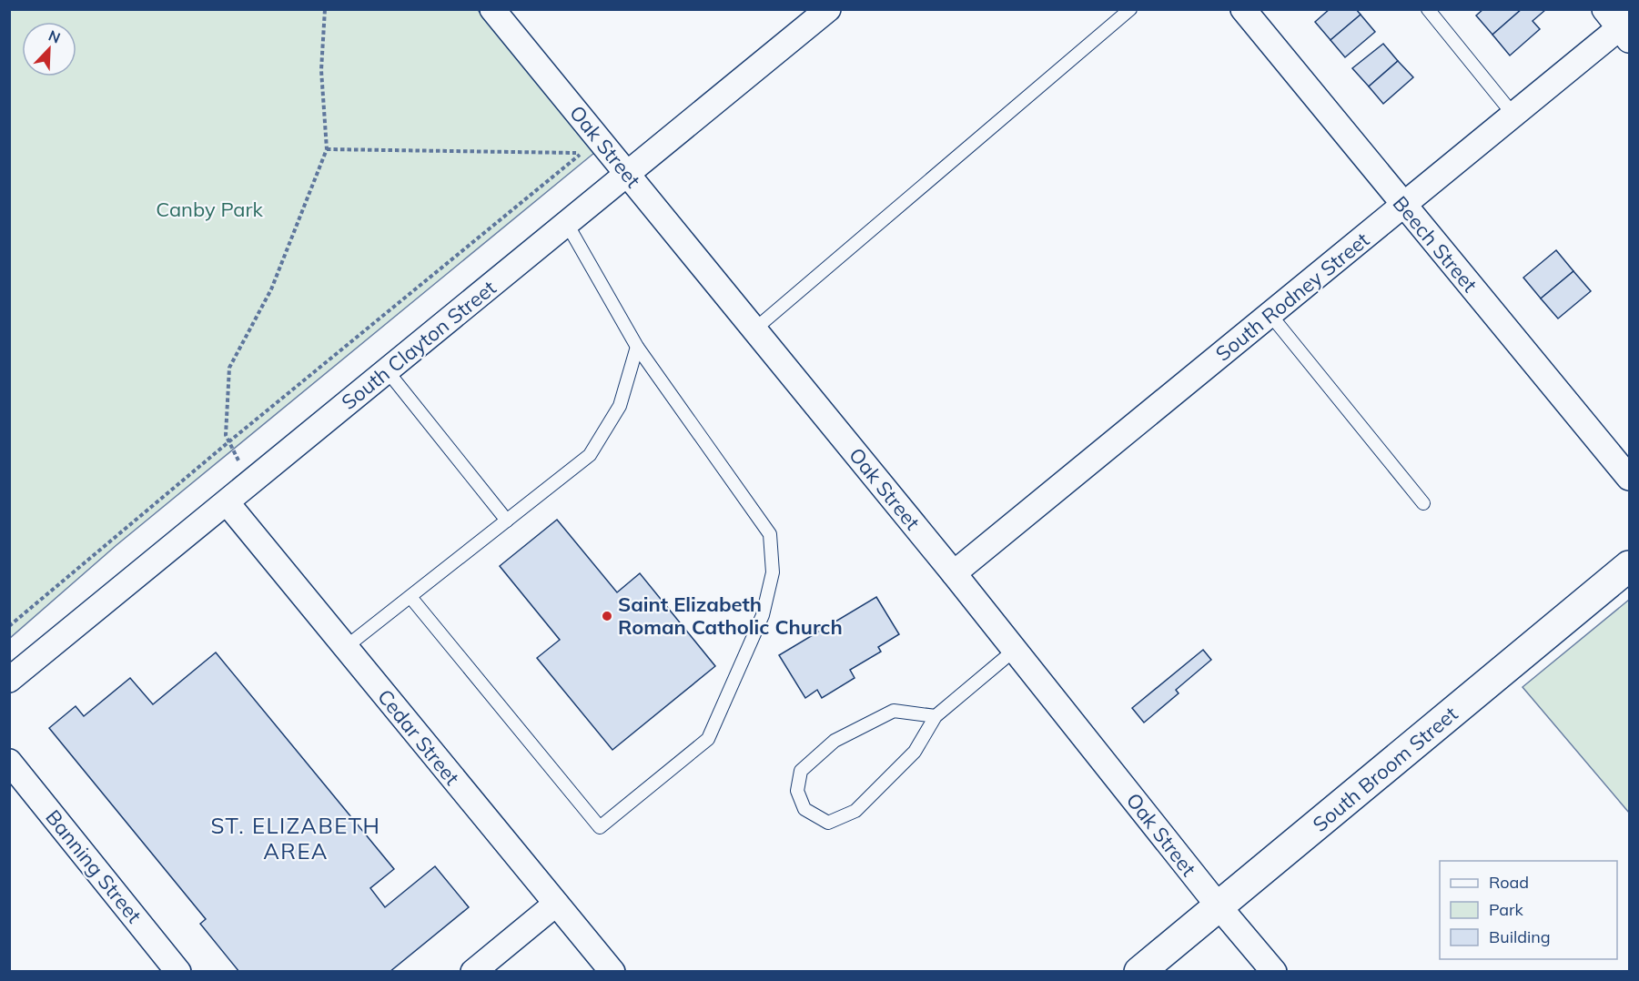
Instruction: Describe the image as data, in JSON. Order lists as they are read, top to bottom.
{
  "streets": {
    "street": [
      "Oak Street",
      "Beech Street",
      "South Rodney Street",
      "South Clayton Street",
      "Cedar Street",
      "South Broom Street",
      "Banning Street"
    ]
  },
  "crossings": [
    ["Oak Street", "South Rodney Street"],
    ["Oak Street", "South Clayton Street"],
    ["Oak Street", "South Broom Street"],
    ["Beech Street", "South Rodney Street"],
    ["South Clayton Street", "Cedar Street"]
  ],
  "districts": ["ST. ELIZABETH AREA"],
  "parks": ["Canby Park"],
  "places": ["Saint Elizabeth Roman Catholic Church"],
  "legend": ["Road", "Park", "Building"],
  "north": "top right"
}
